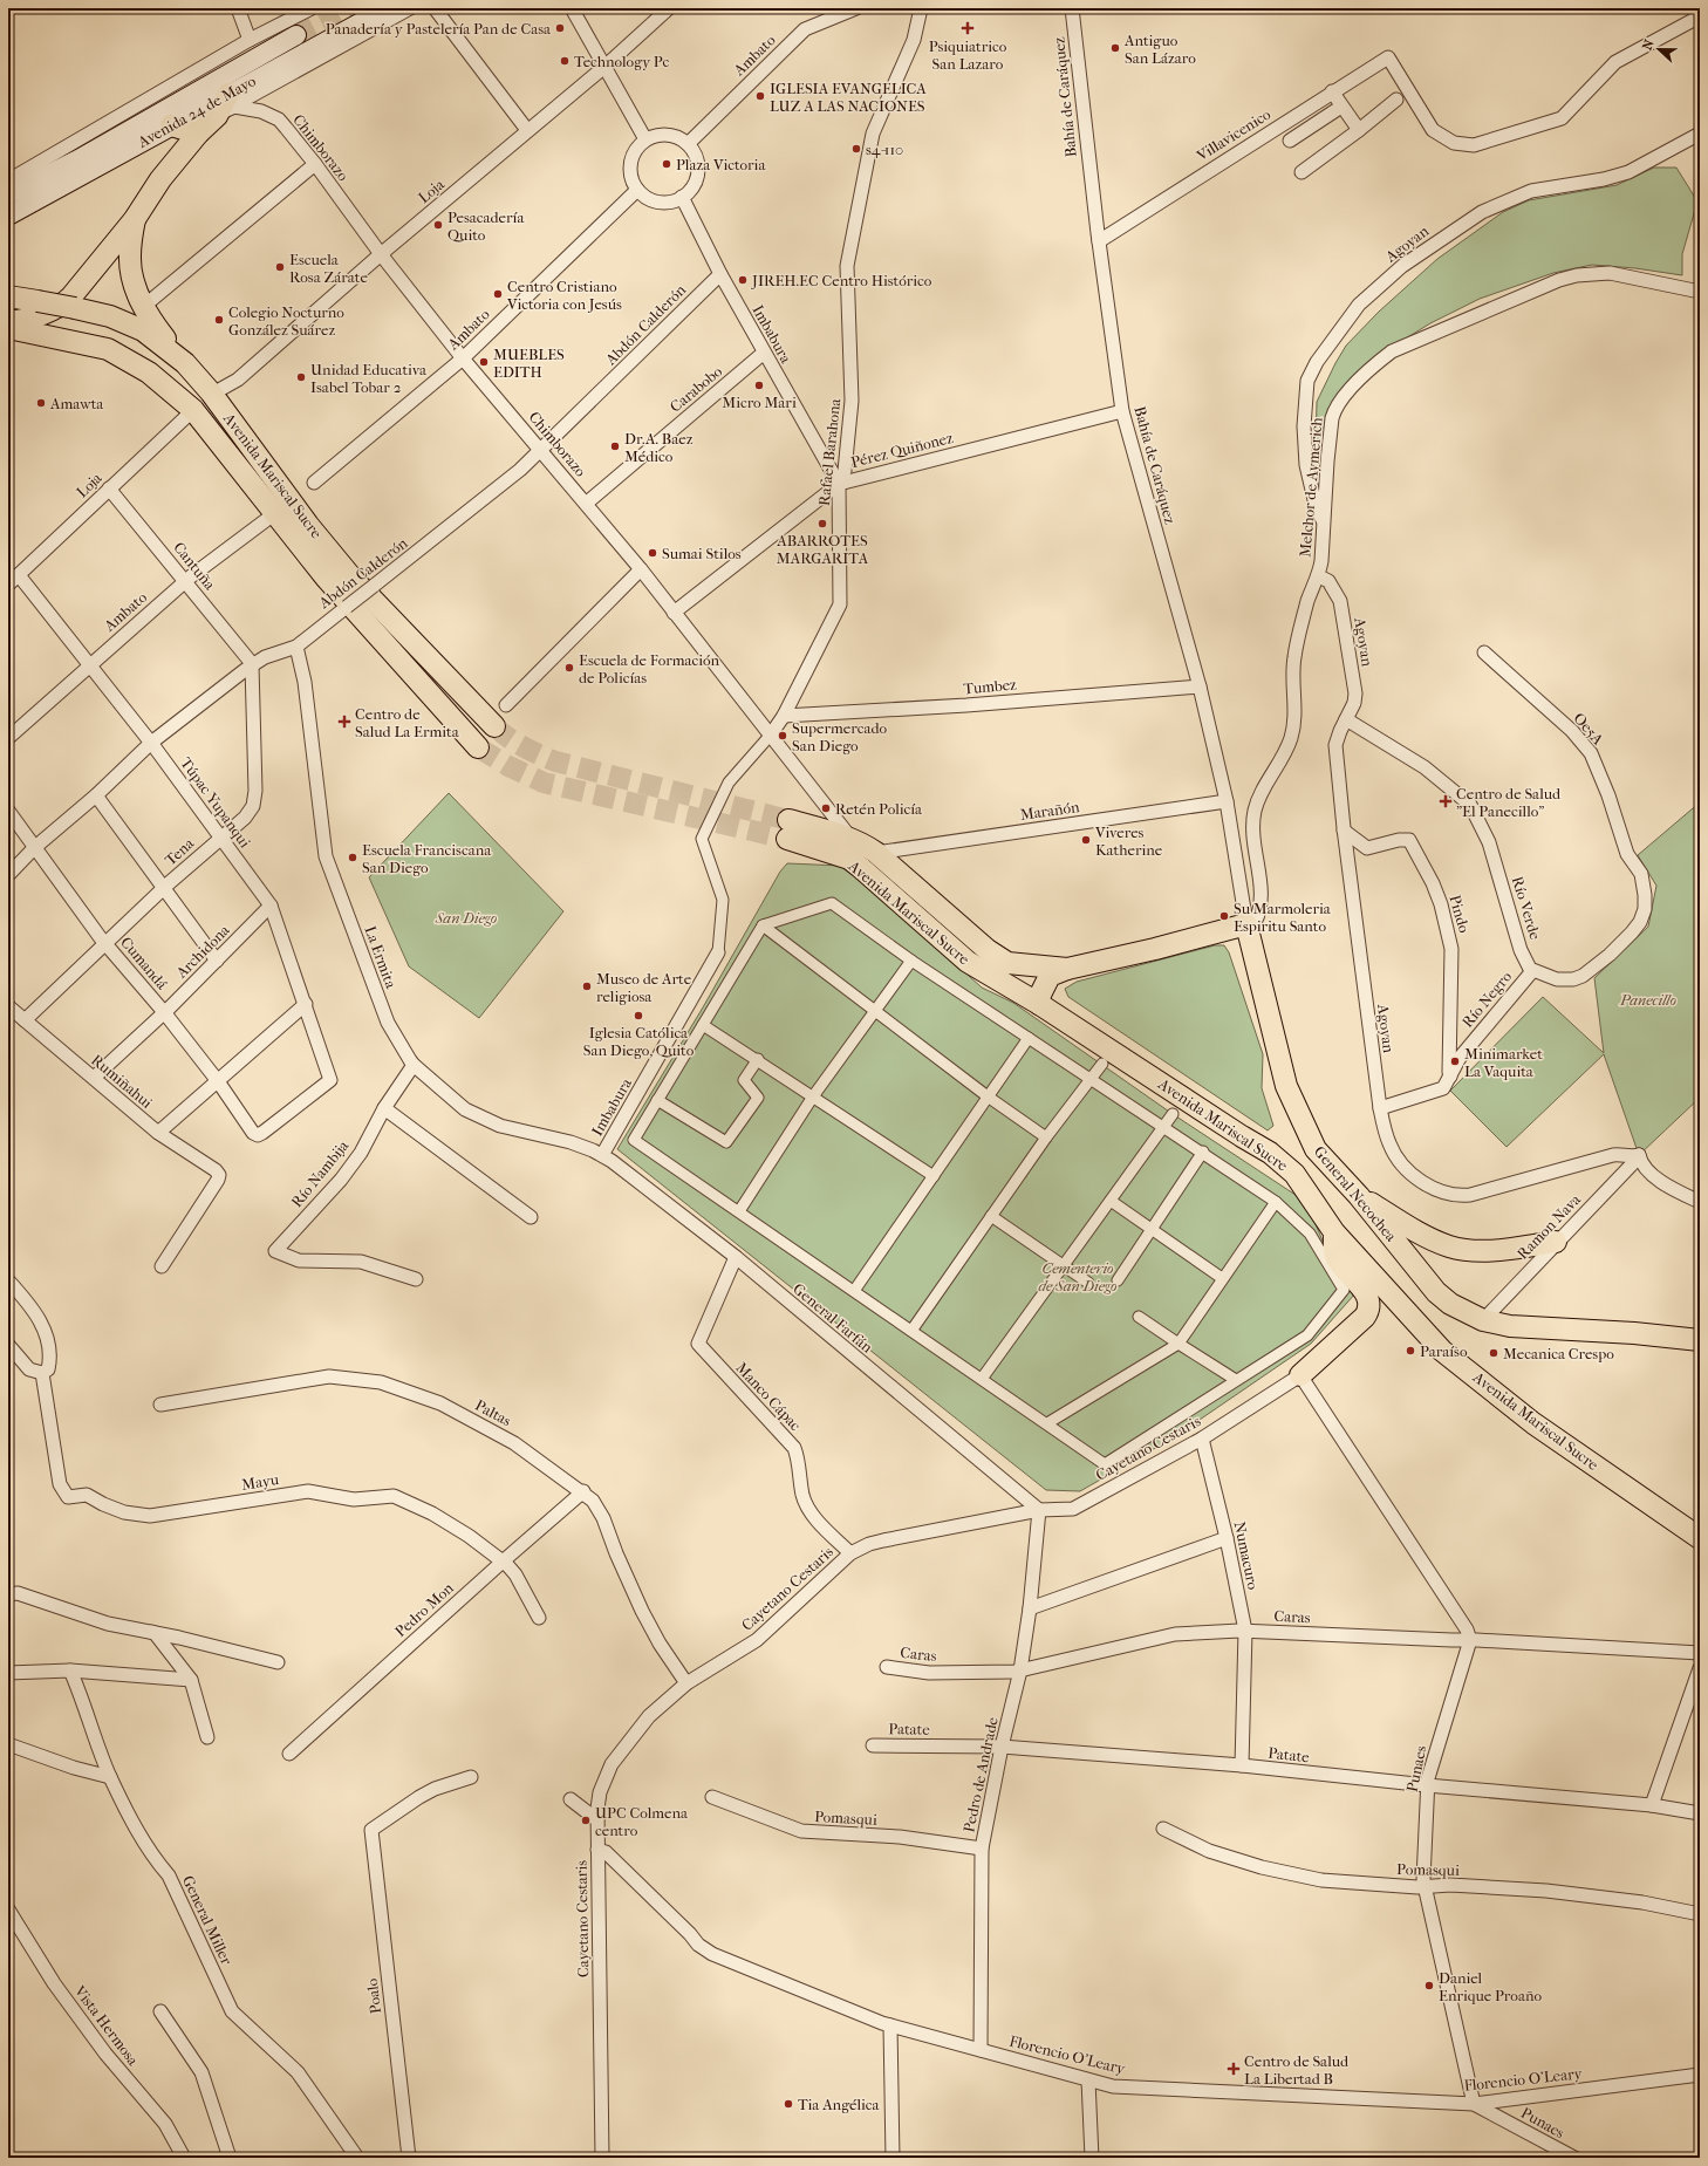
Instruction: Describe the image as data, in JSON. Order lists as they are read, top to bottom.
{
  "streets": {
    "main road": ["Avenida 24 de Mayo", "Avenida Mariscal Sucre", "General Necochea"],
    "street": [
      "Ambato",
      "Bahía de Caráquez",
      "Villavicenico",
      "Chimborazo",
      "Loja",
      "Agoyan",
      "Abdón Calderón",
      "Imbabura",
      "Carabobo",
      "Pérez Quiñonez",
      "Rafael Barahona",
      "Melchor de Aymerich",
      "Cantuña",
      "Tumbez",
      "Oe5A",
      "Túpac Yupanqui",
      "Marañón",
      "Tena",
      "Río Verde",
      "Pindo",
      "Archidona",
      "La Ermita",
      "Cumandá",
      "Río Negro",
      "Rumiñahui",
      "Río Nambija",
      "Ramon Nava",
      "General Farfán",
      "Manco Cápac",
      "Paltas",
      "Cayetano Cestaris",
      "Mayu",
      "Numacuro",
      "Pedro Mon",
      "Caras",
      "Patate",
      "Punaes",
      "Pedro de Andrade",
      "Pomasqui",
      "General Miller",
      "Poalo",
      "Vista Hermosa",
      "Florencio O'Leary"
    ]
  },
  "crossings": [
    ["Ambato", "Chimborazo"],
    ["Ambato", "Imbabura"],
    ["Ambato", "Cantuña"],
    ["Ambato", "Túpac Yupanqui"],
    ["Bahía de Caráquez", "Villavicenico"],
    ["Bahía de Caráquez", "Pérez Quiñonez"],
    ["Bahía de Caráquez", "Melchor de Aymerich"],
    ["Bahía de Caráquez", "Tumbez"],
    ["Bahía de Caráquez", "Marañón"],
    ["Bahía de Caráquez", "General Necochea"],
    ["Avenida 24 de Mayo", "Chimborazo"],
    ["Chimborazo", "Loja"],
    ["Chimborazo", "Abdón Calderón"],
    ["Chimborazo", "Carabobo"],
    ["Chimborazo", "Pérez Quiñonez"],
    ["Chimborazo", "Rafael Barahona"],
    ["Chimborazo", "Avenida Mariscal Sucre"],
    ["Loja", "Avenida Mariscal Sucre"],
    ["Loja", "Cantuña"],
    ["Loja", "Túpac Yupanqui"],
    ["Agoyan", "Melchor de Aymerich"],
    ["Agoyan", "Río Verde"],
    ["Agoyan", "Pindo"],
    ["Agoyan", "Río Negro"],
    ["Agoyan", "Ramon Nava"],
    ["Abdón Calderón", "Imbabura"],
    ["Abdón Calderón", "Cantuña"],
    ["Abdón Calderón", "Túpac Yupanqui"],
    ["Abdón Calderón", "Tena"],
    ["Abdón Calderón", "La Ermita"],
    ["Abdón Calderón", "Cumandá"],
    ["Imbabura", "Carabobo"],
    ["Imbabura", "Pérez Quiñonez"],
    ["Imbabura", "Rafael Barahona"],
    ["Imbabura", "La Ermita"],
    ["Imbabura", "General Farfán"],
    ["Pérez Quiñonez", "Rafael Barahona"],
    ["Rafael Barahona", "Tumbez"],
    ["Avenida Mariscal Sucre", "Marañón"],
    ["Melchor de Aymerich", "General Necochea"],
    ["Cantuña", "Tena"],
    ["Oe5A", "Río Verde"],
    ["Oe5A", "Río Negro"],
    ["Túpac Yupanqui", "Tena"],
    ["Túpac Yupanqui", "Archidona"],
    ["Túpac Yupanqui", "Cumandá"],
    ["Tena", "Cumandá"],
    ["Tena", "Rumiñahui"],
    ["Río Verde", "Río Negro"],
    ["Pindo", "Río Negro"],
    ["Archidona", "Cumandá"],
    ["Archidona", "Rumiñahui"],
    ["La Ermita", "Río Nambija"],
    ["La Ermita", "General Farfán"],
    ["General Necochea", "Ramon Nava"],
    ["General Farfán", "Manco Cápac"],
    ["General Farfán", "Cayetano Cestaris"],
    ["General Farfán", "Pedro de Andrade"],
    ["Manco Cápac", "Cayetano Cestaris"],
    ["Paltas", "Cayetano Cestaris"],
    ["Paltas", "Pedro Mon"],
    ["Cayetano Cestaris", "Numacuro"],
    ["Cayetano Cestaris", "Pedro de Andrade"],
    ["Cayetano Cestaris", "Florencio O'Leary"],
    ["Mayu", "Pedro Mon"],
    ["Numacuro", "Caras"],
    ["Numacuro", "Patate"],
    ["Caras", "Punaes"],
    ["Caras", "Pedro de Andrade"],
    ["Patate", "Punaes"],
    ["Patate", "Pedro de Andrade"],
    ["Punaes", "Pomasqui"],
    ["Punaes", "Florencio O'Leary"],
    ["Pedro de Andrade", "Pomasqui"],
    ["Pedro de Andrade", "Florencio O'Leary"]
  ],
  "parks": ["San Diego", "Panecillo", "Cementerio de San Diego"],
  "places": {
    "other": [
      "Panadería y Pastelería Pan de Casa",
      "Antiguo San Lázaro",
      "Technology Pc",
      "IGLESIA EVANGELICA LUZ A LAS NACIONES",
      "s4-110",
      "Plaza Victoria",
      "Pesacadería Quito",
      "Escuela Rosa Zárate",
      "JIREH.EC Centro Histórico",
      "Centro Cristiano Victoria con Jesús",
      "Colegio Nocturno González Suárez",
      "MUEBLES EDITH",
      "Unidad Educativa Isabel Tobar 2",
      "Micro Mari",
      "Amawta",
      "Dr.A. Baez Médico",
      "ABARROTES MARGARITA",
      "Sumai Stilos",
      "Escuela de Formación de Policías",
      "Supermercado San Diego",
      "Retén Policía",
      "Viveres Katherine",
      "Escuela Franciscana San Diego",
      "Su Marmoleria Espiritu Santo",
      "Museo de Arte religiosa",
      "Iglesia Católica San Diego, Quito",
      "Minimarket La Vaquita",
      "Paraíso",
      "Mecanica Crespo",
      "UPC Colmena centro",
      "Daniel Enrique Proaño",
      "Tia Angélica"
    ],
    "health": [
      "Psiquiatrico San Lazaro",
      "Centro de Salud La Ermita",
      "Centro de Salud \"El Panecillo\"",
      "Centro de Salud La Libertad B"
    ]
  },
  "north": "left"
}
